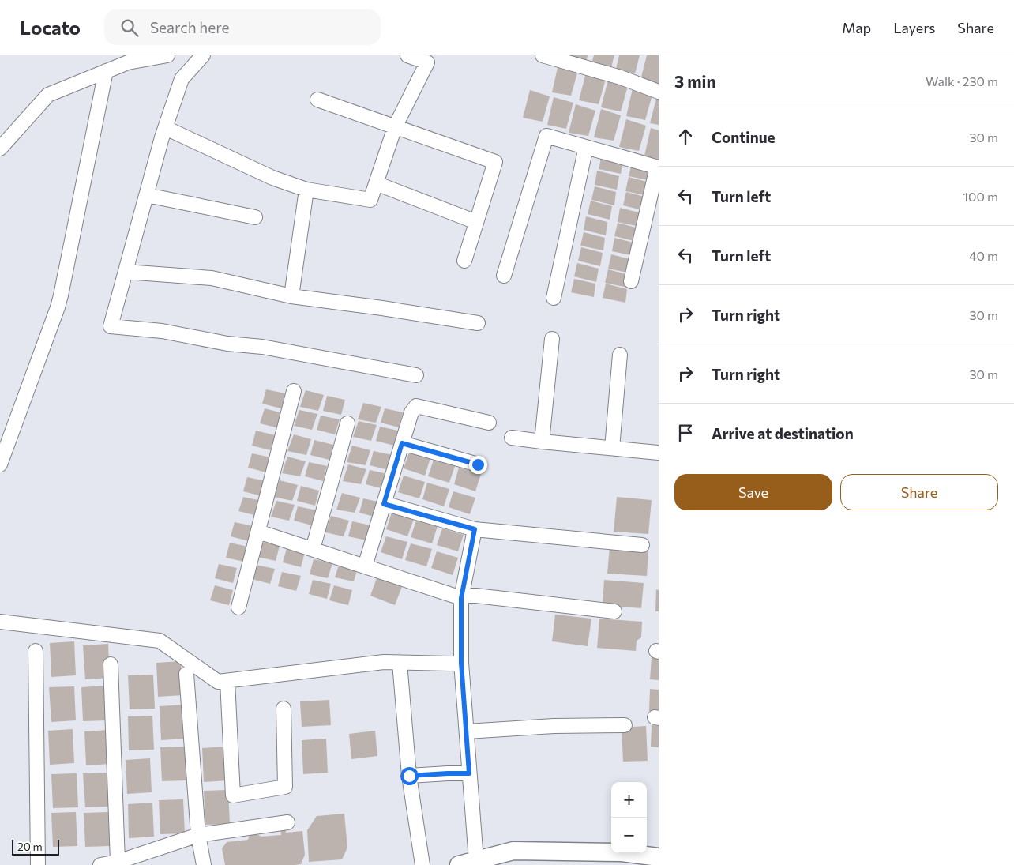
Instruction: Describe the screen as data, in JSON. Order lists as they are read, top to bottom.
{
  "scale_bar": "20 m",
  "page": {
    "header": "Locato",
    "search": "Search here",
    "nav": ["Map", "Layers", "Share"],
    "heading": ["3 min", "Walk · 230 m"],
    "list": [
      ["Continue", "30 m"],
      ["Turn left", "100 m"],
      ["Turn left", "40 m"],
      ["Turn right", "30 m"],
      ["Turn right", "30 m"],
      "Arrive at destination"
    ],
    "buttons": ["Save", "Share"],
    "map_buttons": ["+", "−"],
    "scale": "20 m"
  }
}
